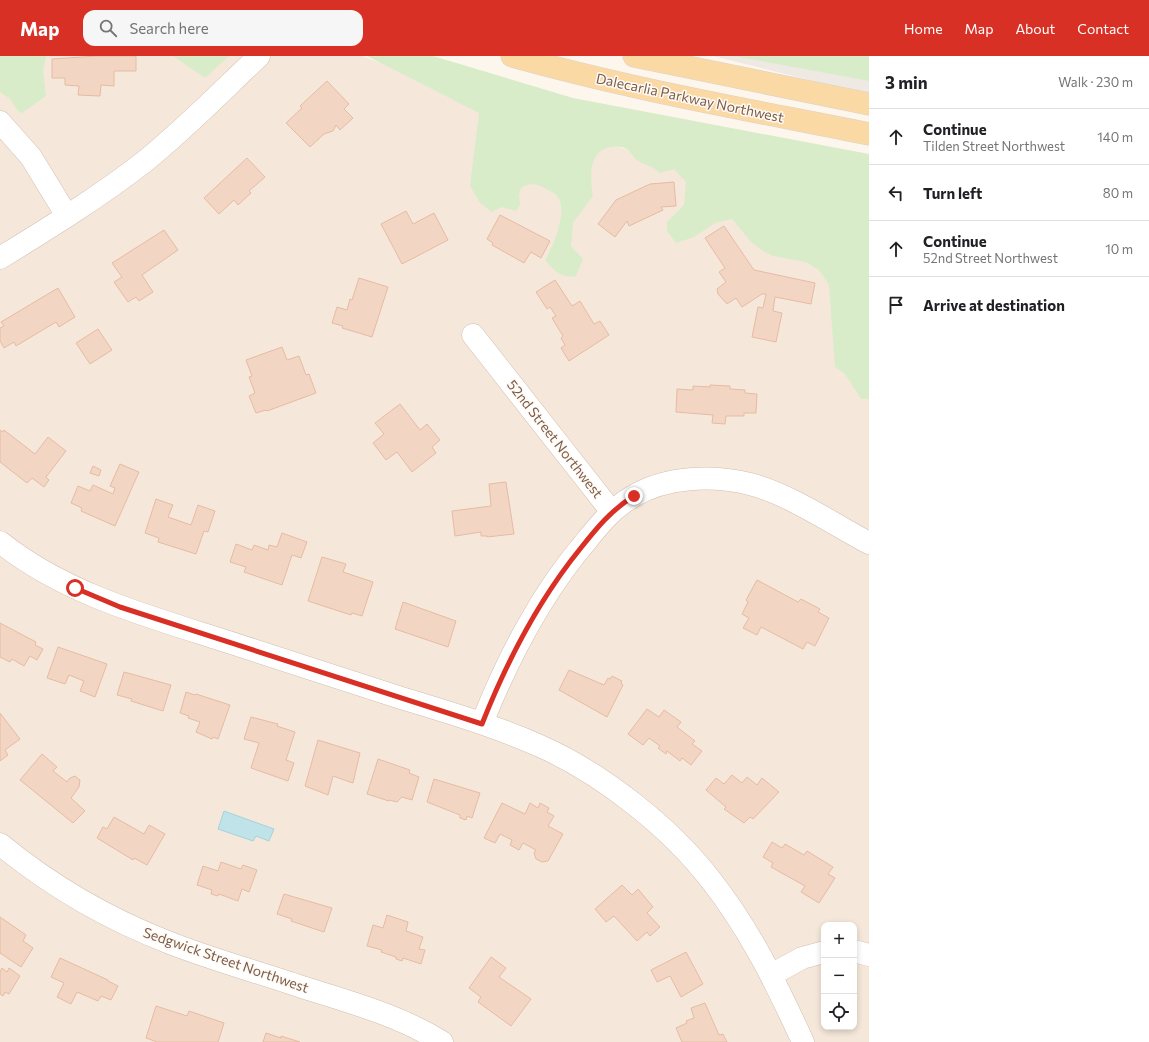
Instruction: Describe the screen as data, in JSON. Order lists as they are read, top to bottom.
{
  "streets": {
    "main road": ["Dalecarlia Parkway Northwest"],
    "street": ["52nd Street Northwest", "Sedgwick Street Northwest"]
  },
  "page": {
    "header": "Map",
    "search": "Search here",
    "nav": [
      "Home",
      "Map",
      "About",
      "Contact"
    ],
    "heading": ["3 min", "Walk · 230 m"],
    "list": [
      ["Continue", "Tilden Street Northwest", "140 m"],
      ["Turn left", "80 m"],
      ["Continue", "52nd Street Northwest", "10 m"],
      "Arrive at destination"
    ],
    "map_buttons": ["+", "−"]
  }
}
